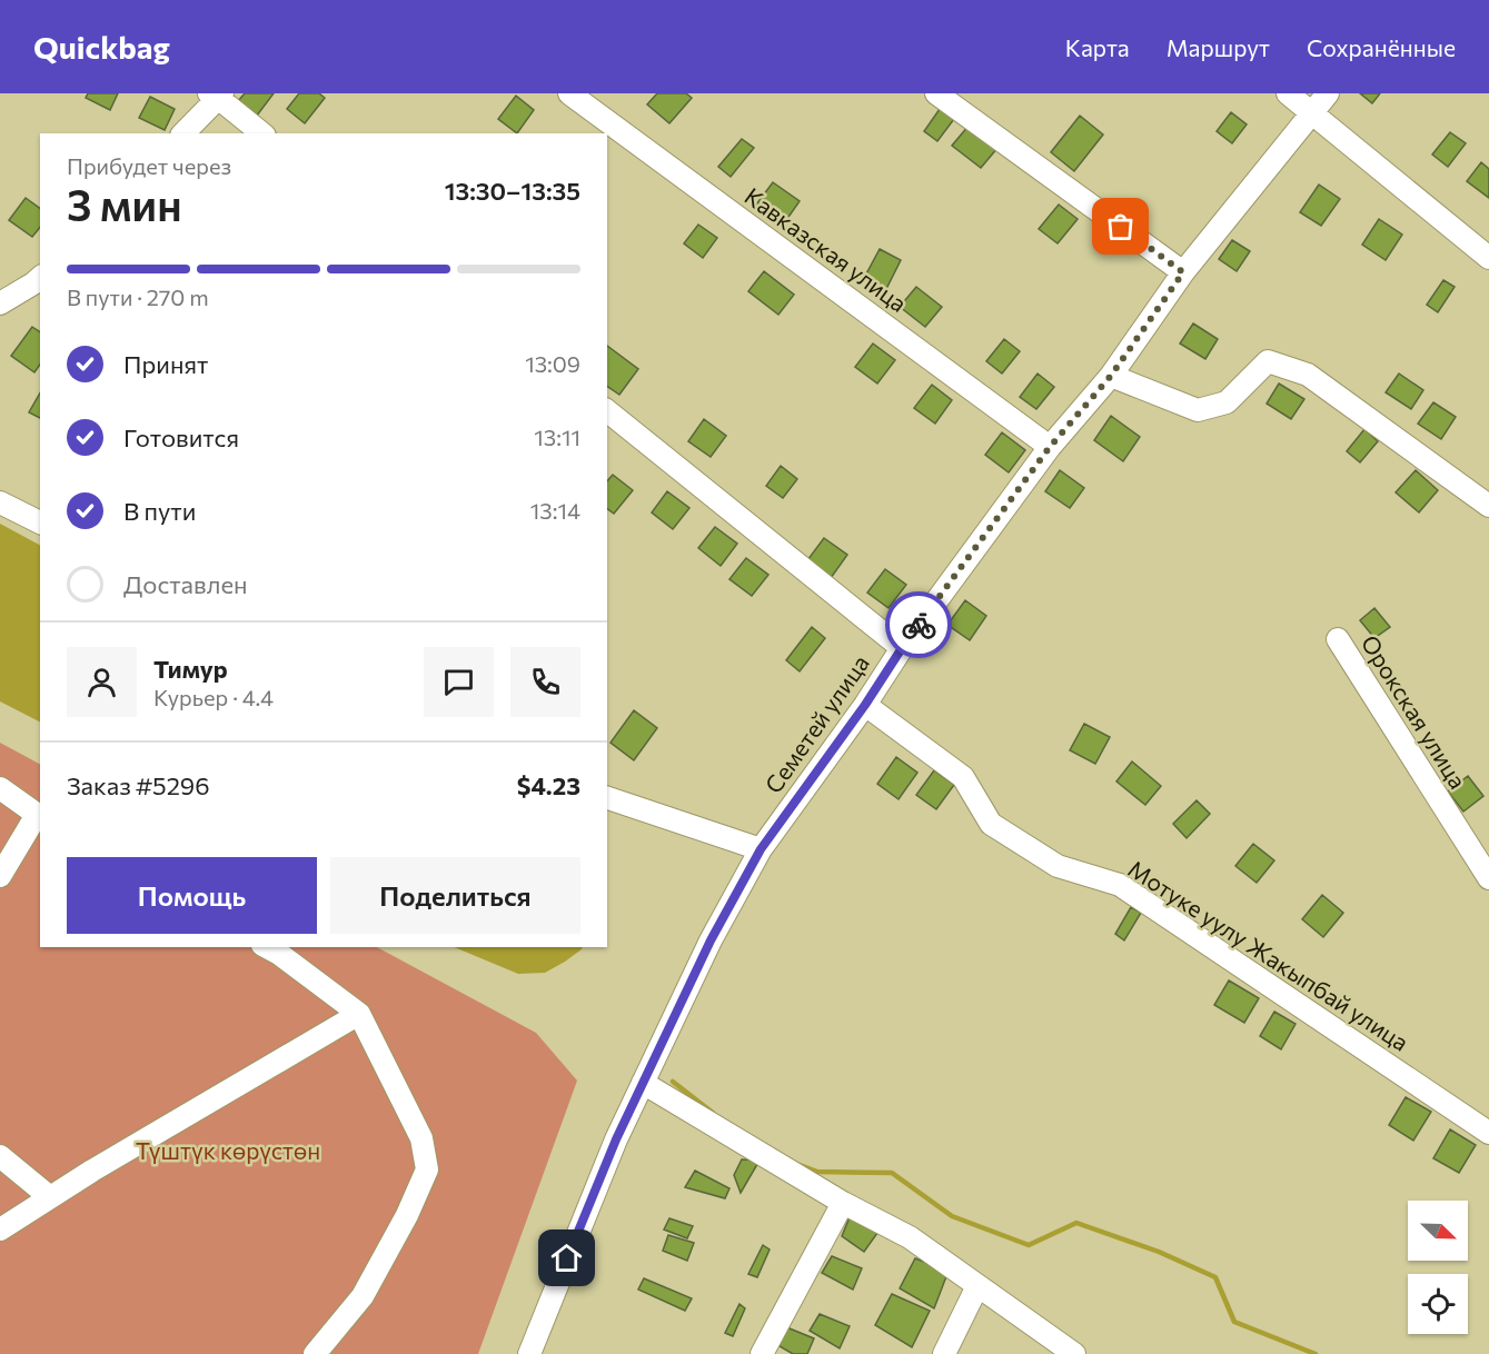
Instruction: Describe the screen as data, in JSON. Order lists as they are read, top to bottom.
{
  "streets": {
    "street": [
      "Кавказская улица",
      "Орокская улица",
      "Семетей улица",
      "Мотуке уулу Жакыпбай улица"
    ]
  },
  "crossings": [
    ["Кавказская улица", "Семетей улица"],
    ["Семетей улица", "Мотуке уулу Жакыпбай улица"]
  ],
  "parks": ["Түштүк көрүстөн"],
  "north": "bottom right",
  "page": {
    "header": "Quickbag",
    "nav": ["Карта", "Маршрут", "Сохранённые"],
    "heading": ["3 мин", "Прибудет через", "13:30–13:35"],
    "panel": [
      "Тимур",
      "Курьер · 4.4",
      "Заказ #5296",
      "$4.23"
    ],
    "bar": "В пути · 270 m",
    "list": [
      ["Принят", "13:09"],
      ["Готовится", "13:11"],
      ["В пути", "13:14"],
      "Доставлен"
    ],
    "buttons": ["Помощь", "Поделиться"]
  }
}
